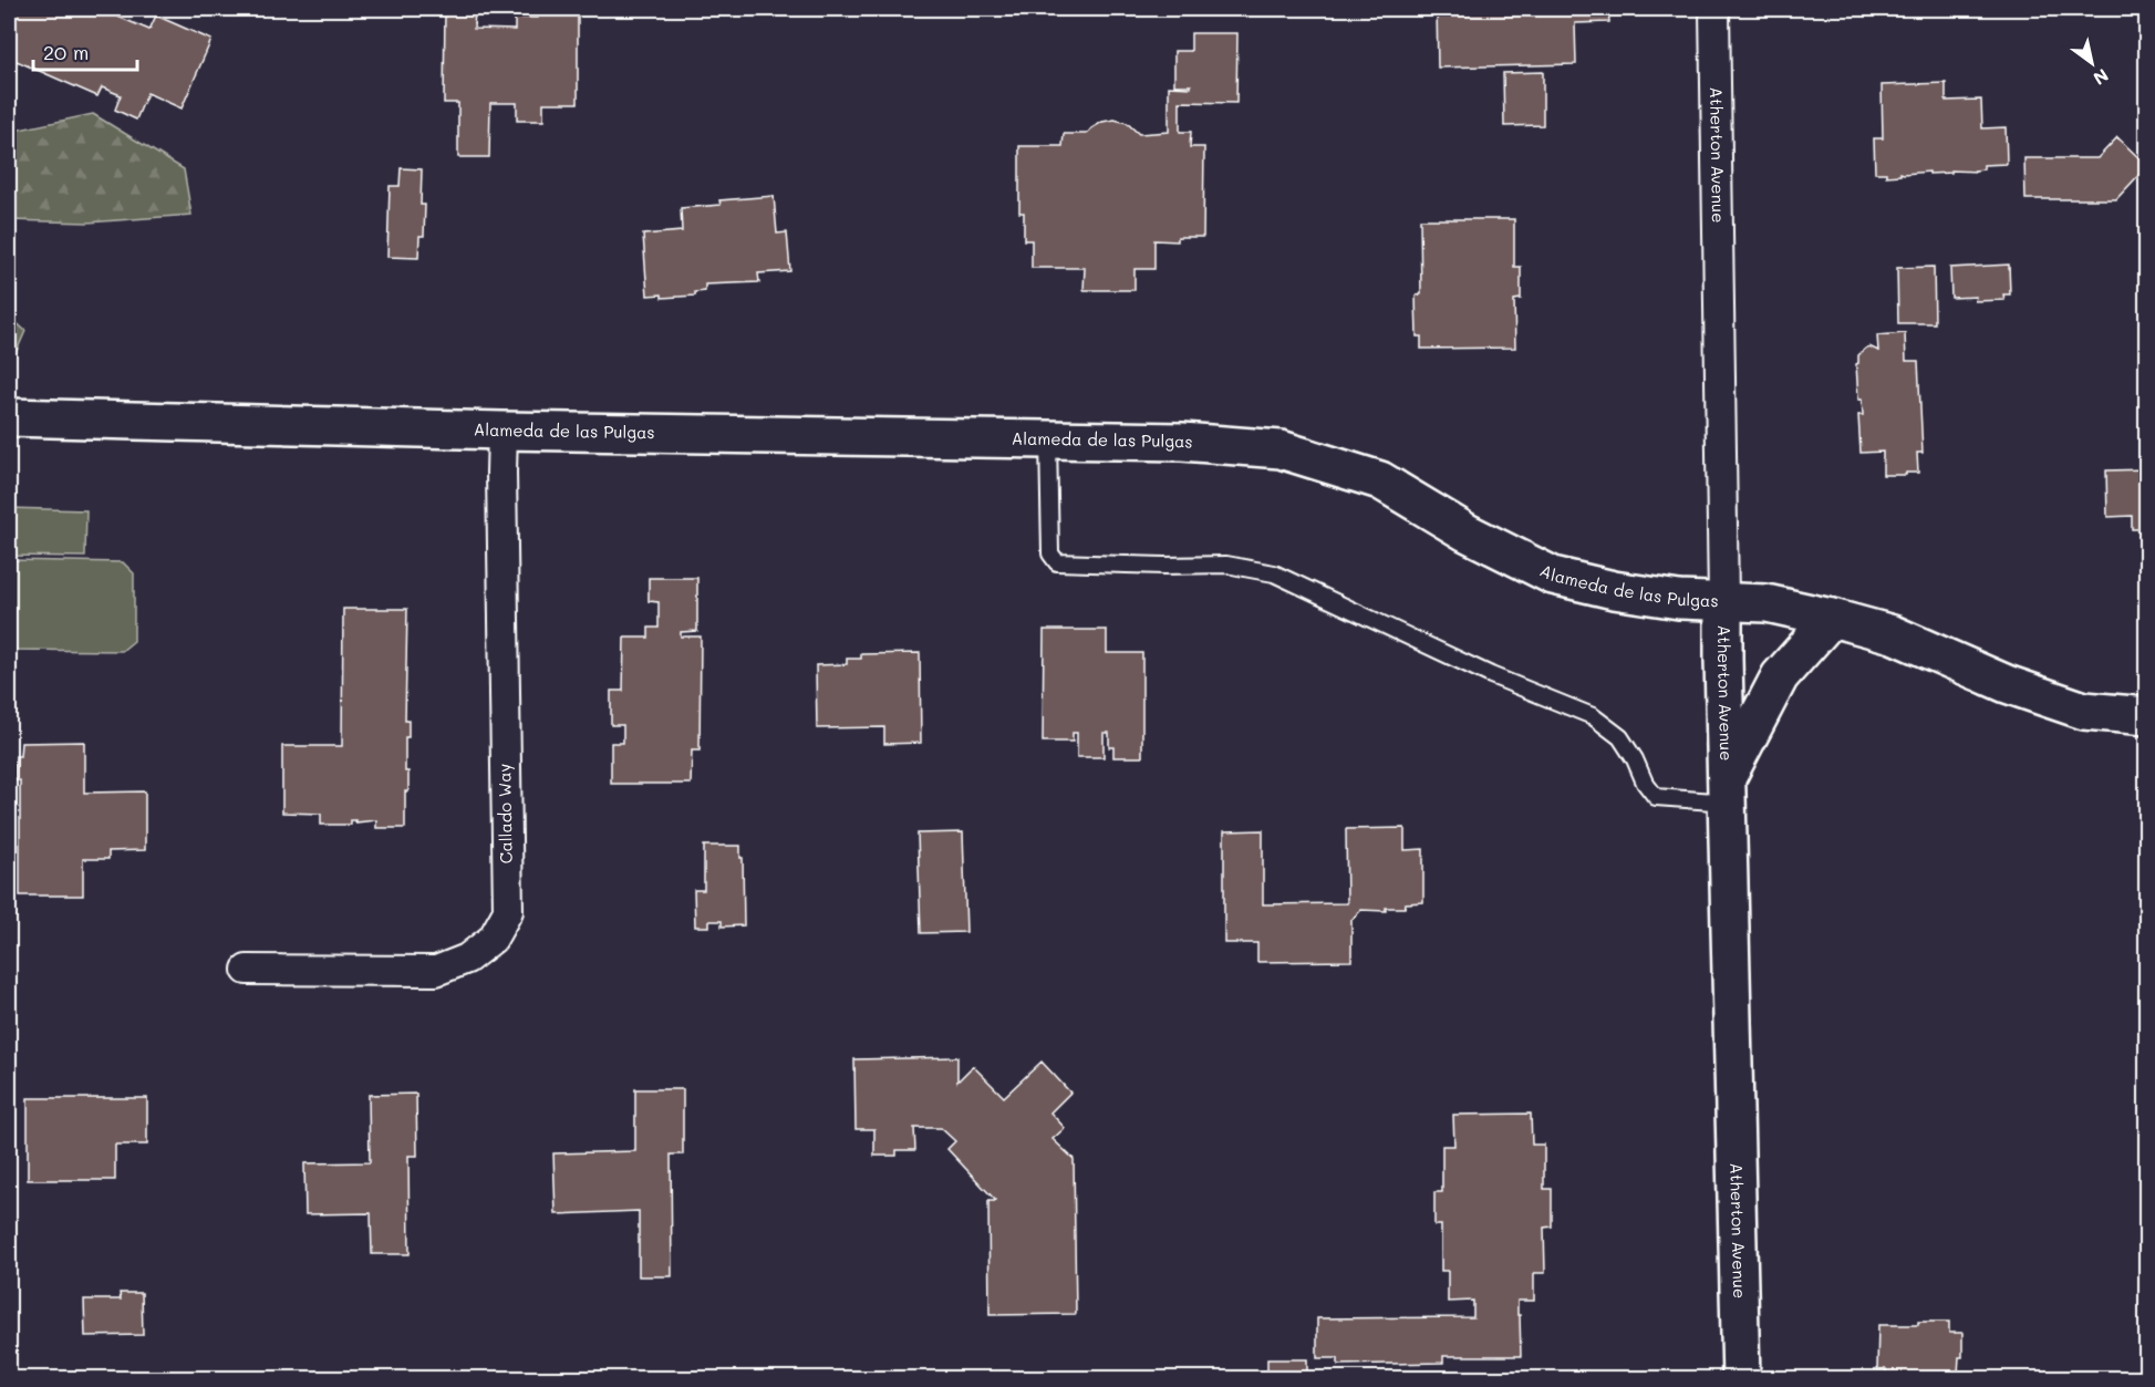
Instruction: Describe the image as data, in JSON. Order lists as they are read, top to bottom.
{
  "streets": {
    "main road": ["Atherton Avenue", "Alameda de las Pulgas"],
    "street": ["Callado Way"]
  },
  "crossings": [
    ["Atherton Avenue", "Alameda de las Pulgas"],
    ["Alameda de las Pulgas", "Callado Way"]
  ],
  "scale_bar": "20 m",
  "north": "bottom right"
}
